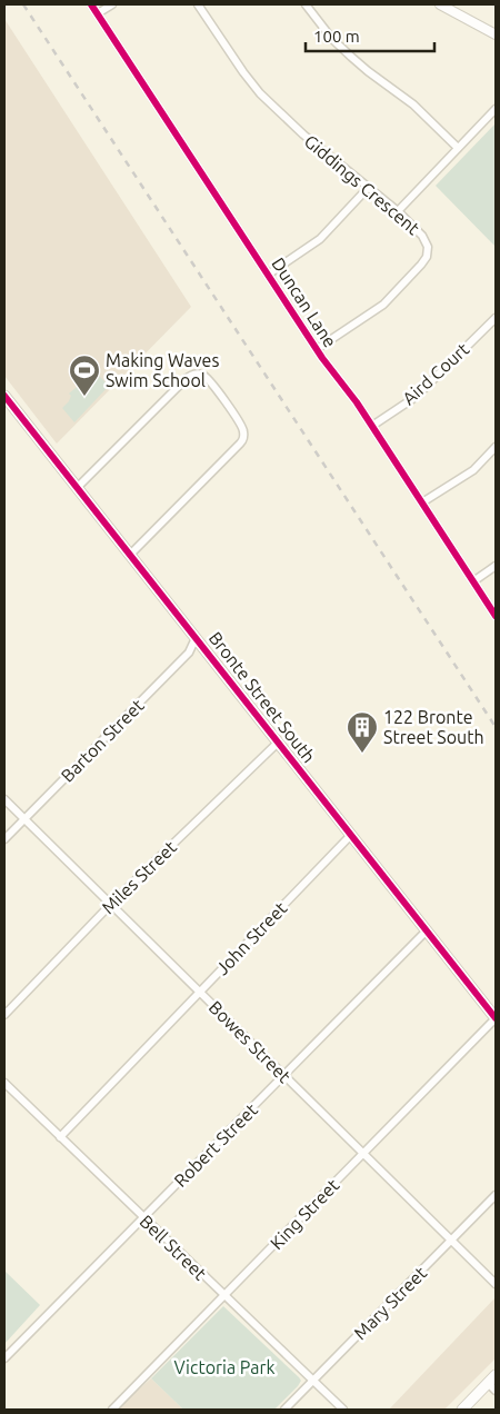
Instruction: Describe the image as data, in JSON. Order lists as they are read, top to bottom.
{
  "streets": {
    "main road": ["Bronte Street South"],
    "street": [
      "Giddings Crescent",
      "Duncan Lane",
      "Aird Court",
      "Barton Street",
      "Miles Street",
      "John Street",
      "Bowes Street",
      "Robert Street",
      "King Street",
      "Bell Street",
      "Mary Street"
    ]
  },
  "crossings": [
    ["Giddings Crescent", "Duncan Lane"],
    ["Duncan Lane", "Aird Court"],
    ["Bronte Street South", "Barton Street"],
    ["Bronte Street South", "Miles Street"],
    ["Bronte Street South", "John Street"],
    ["Bronte Street South", "Robert Street"],
    ["Bronte Street South", "King Street"],
    ["Barton Street", "Bowes Street"],
    ["Miles Street", "Bowes Street"],
    ["John Street", "Bowes Street"],
    ["John Street", "Bell Street"],
    ["Bowes Street", "Robert Street"],
    ["Bowes Street", "King Street"],
    ["Bowes Street", "Mary Street"],
    ["Robert Street", "Bell Street"],
    ["King Street", "Bell Street"],
    ["Bell Street", "Mary Street"]
  ],
  "parks": ["Victoria Park"],
  "places": {
    "sports": ["Making Waves Swim School"],
    "building": ["122 Bronte Street South"]
  },
  "scale_bar": "100 m"
}
